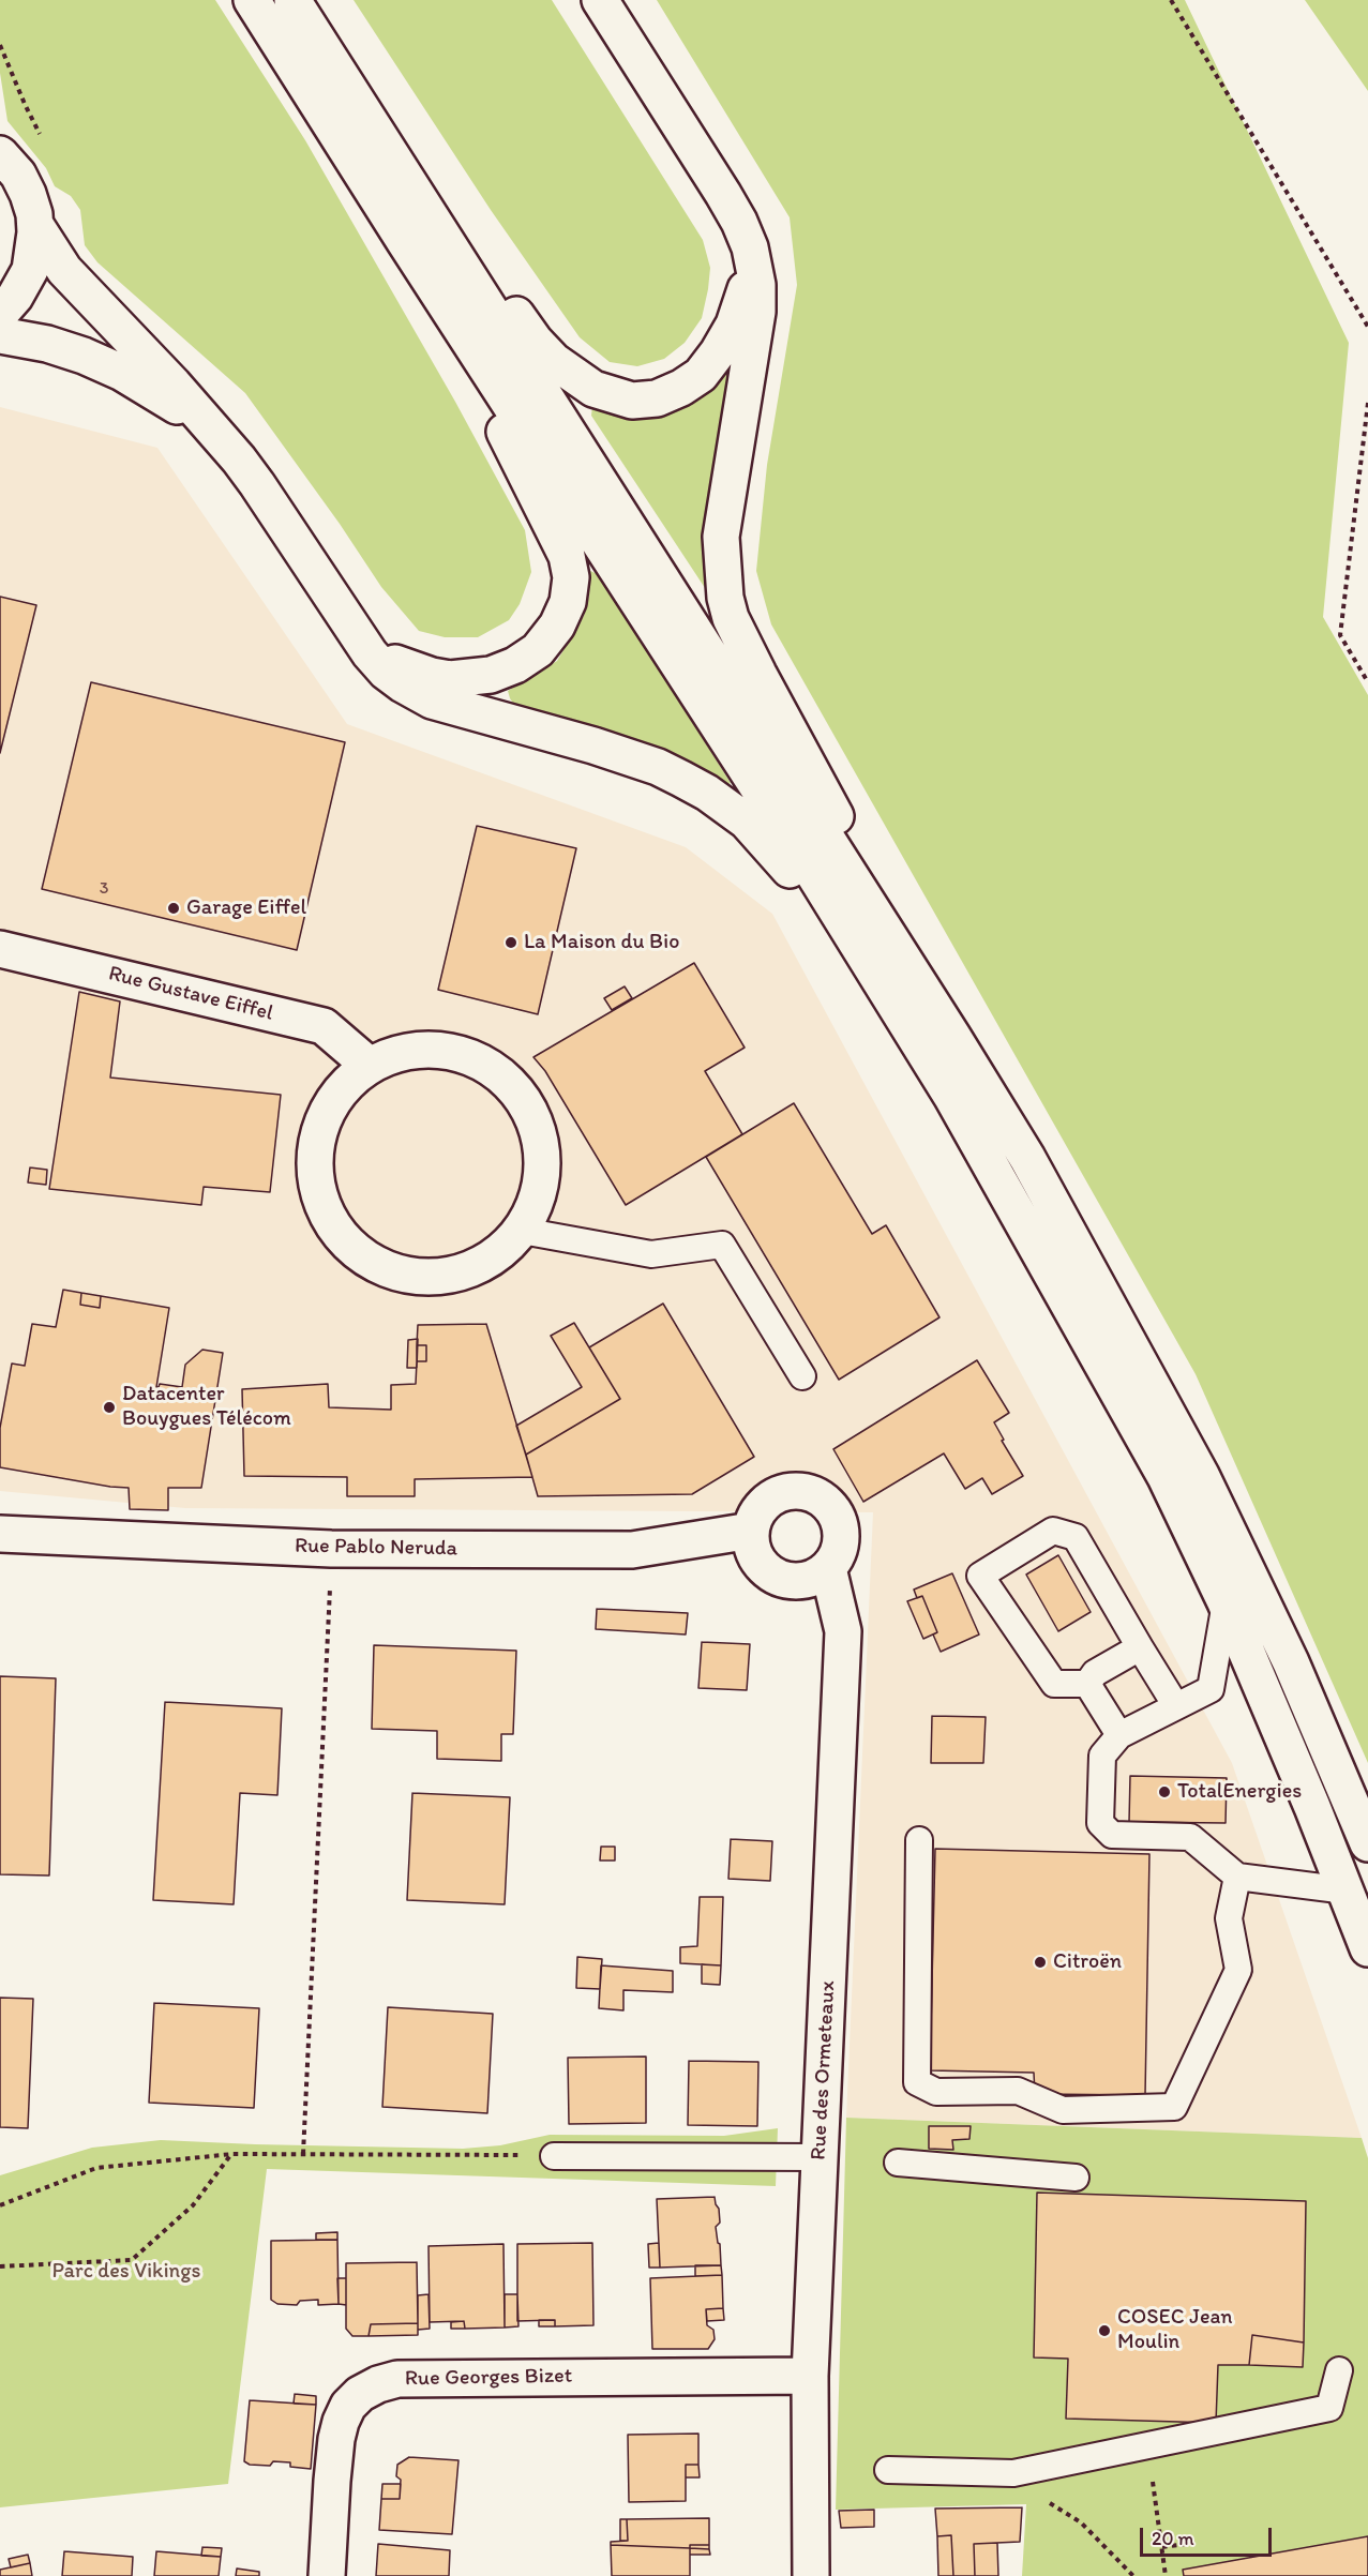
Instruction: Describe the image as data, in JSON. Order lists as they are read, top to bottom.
{
  "streets": {
    "main road": [
      "Rue Gustave Eiffel",
      "Rue Pablo Neruda",
      "Rue des Ormeteaux",
      "Rue Georges Bizet"
    ]
  },
  "crossings": [
    ["Rue Pablo Neruda", "Rue des Ormeteaux"],
    ["Rue des Ormeteaux", "Rue Georges Bizet"]
  ],
  "parks": ["Parc des Vikings"],
  "places": [
    "Garage Eiffel",
    "La Maison du Bio",
    "Datacenter Bouygues Télécom",
    "TotalEnergies",
    "Citroën",
    "COSEC Jean Moulin"
  ],
  "house_numbers": ["3"],
  "scale_bar": "20 m"
}
